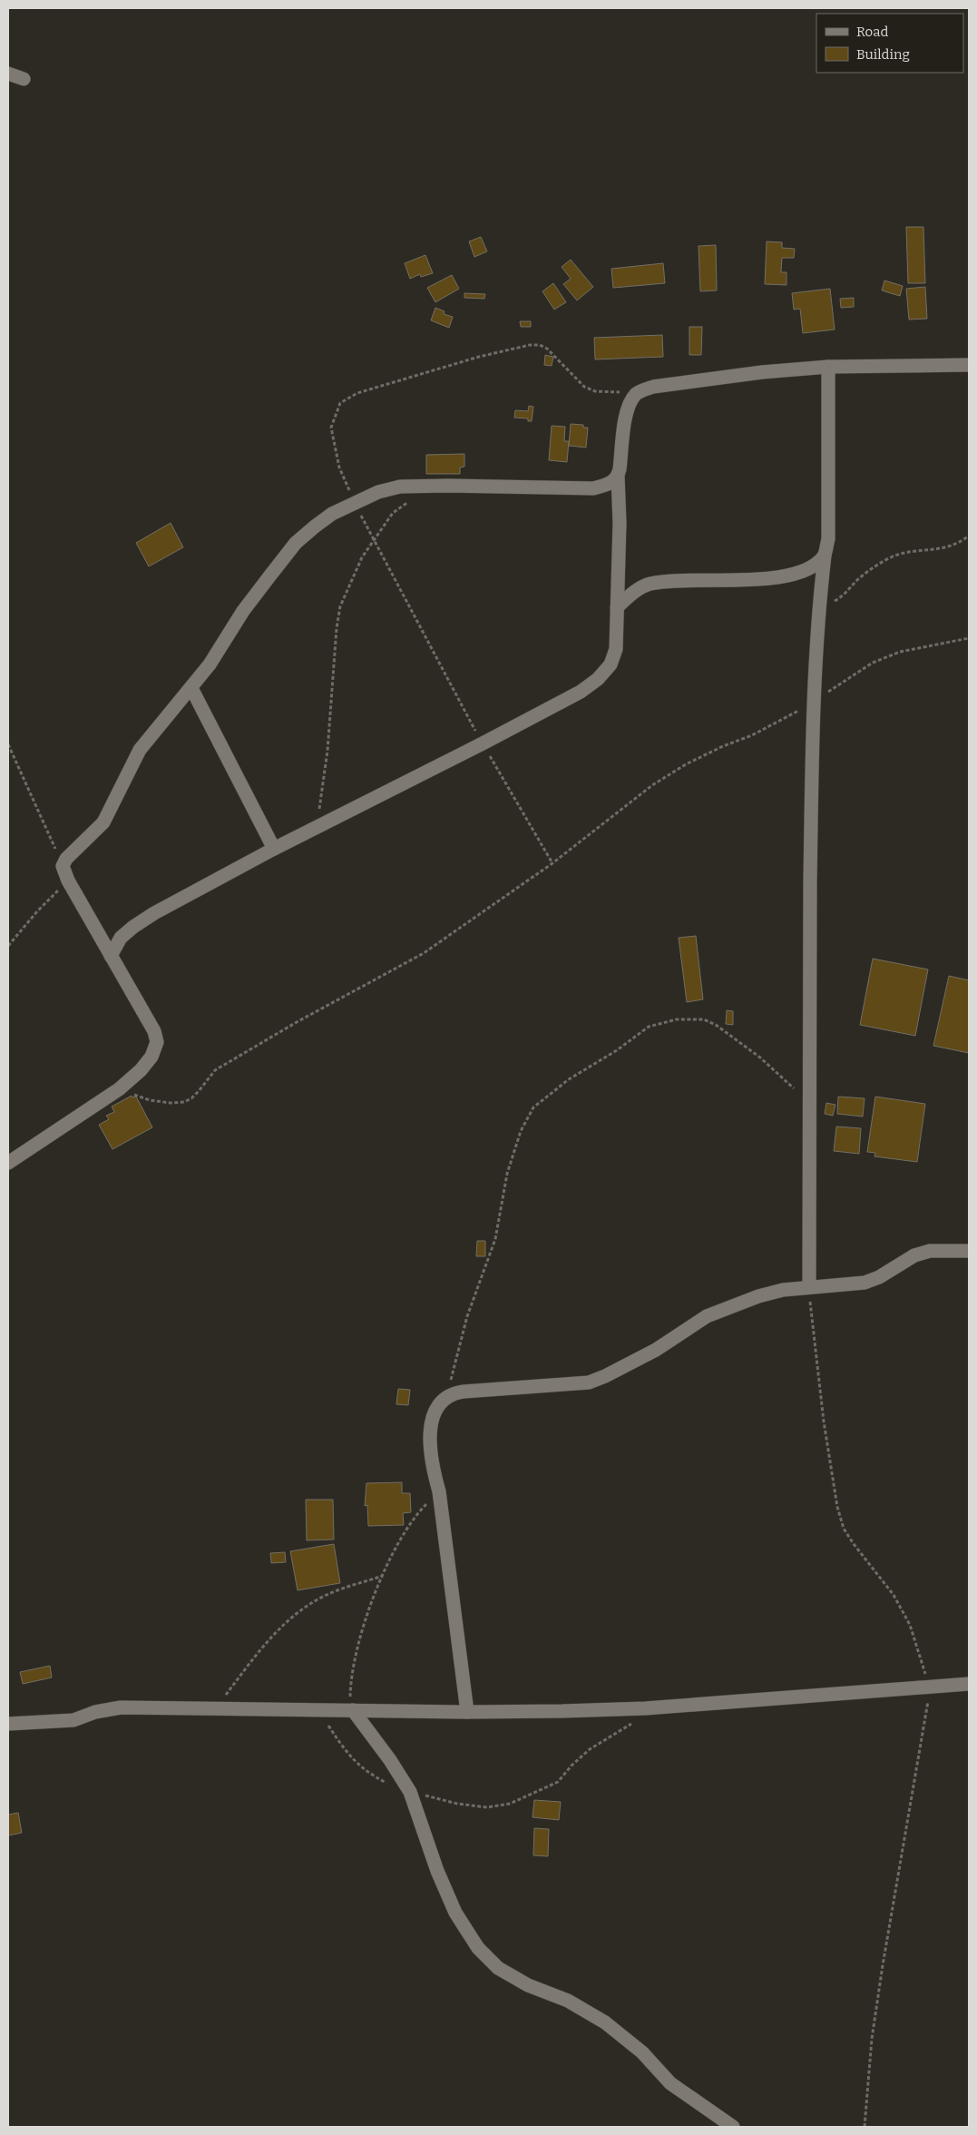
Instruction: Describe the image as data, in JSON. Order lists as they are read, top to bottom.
{
  "legend": ["Road", "Building"]
}
